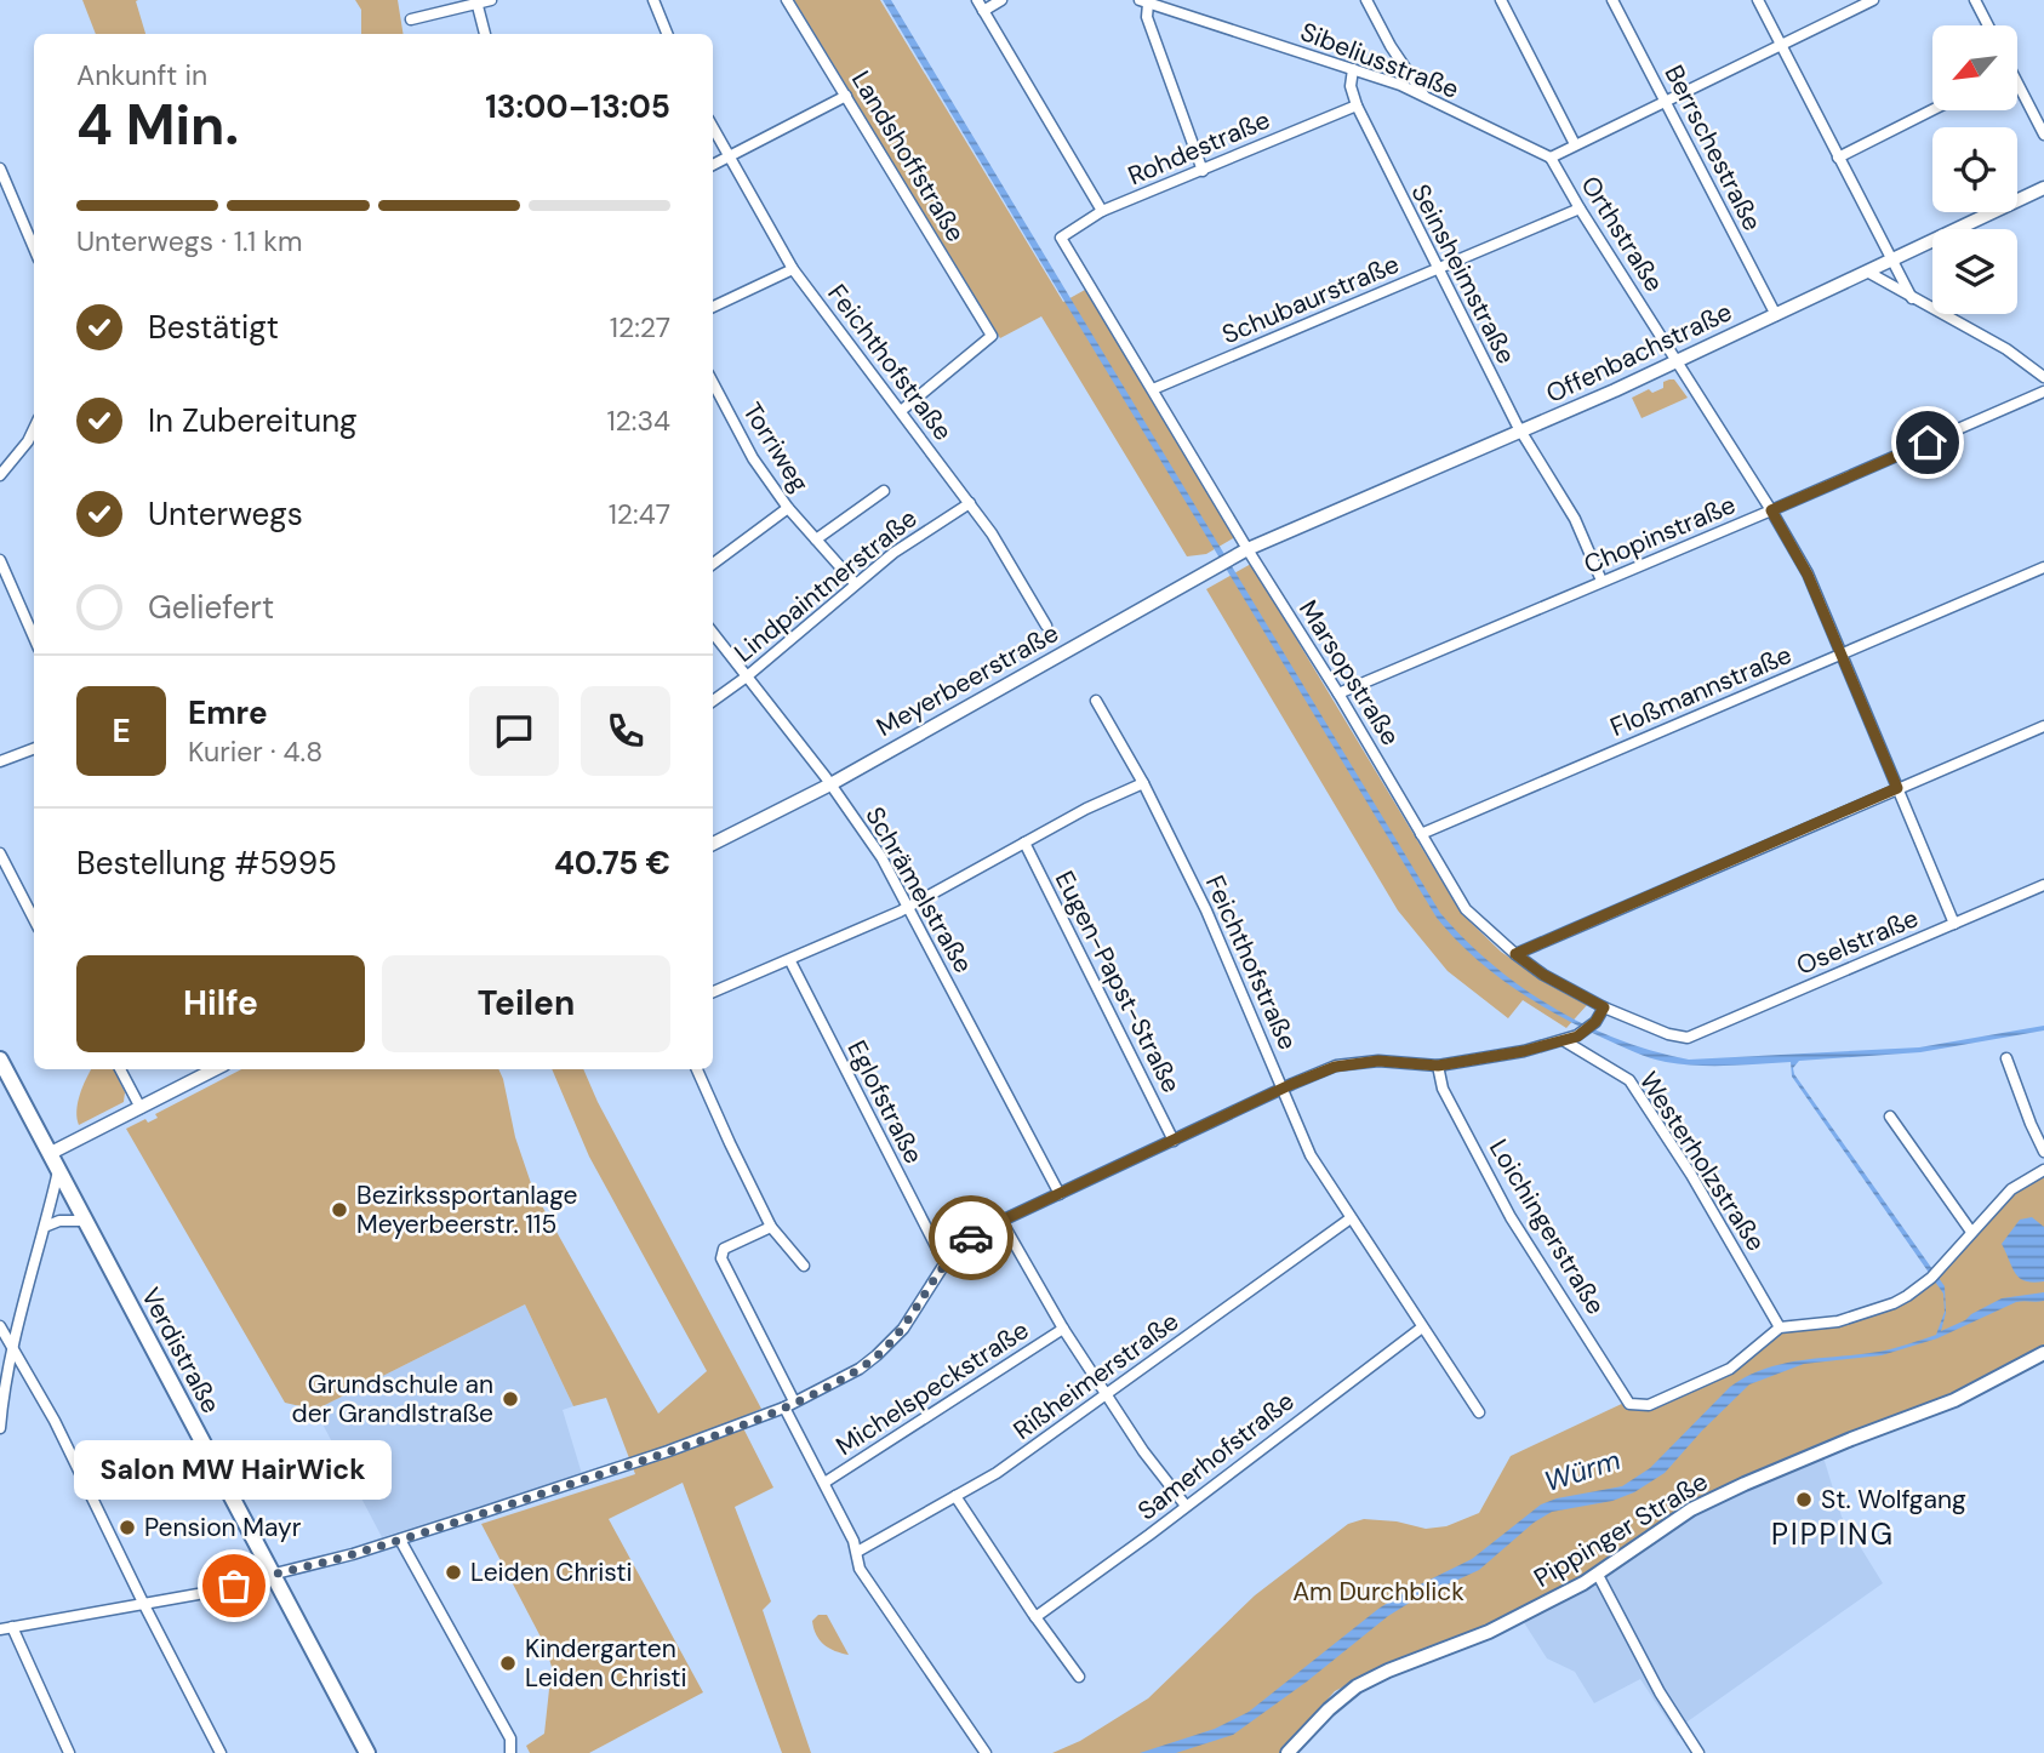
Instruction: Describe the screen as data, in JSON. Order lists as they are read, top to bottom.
{
  "streets": {
    "main road": ["Verdistraße", "Pippinger Straße"],
    "street": [
      "Sibeliusstraße",
      "Rohdestraße",
      "Berrschestraße",
      "Landshoffstraße",
      "Orthstraße",
      "Seinsheimstraße",
      "Schubaurstraße",
      "Offenbachstraße",
      "Feichthofstraße",
      "Torriweg",
      "Chopinstraße",
      "Lindpaintnerstraße",
      "Marsopstraße",
      "Meyerbeerstraße",
      "Floßmannstraße",
      "Schrämelstraße",
      "Oselstraße",
      "Eugen-Papst-Straße",
      "Eglofstraße",
      "Westerholzstraße",
      "Loichingerstraße",
      "Rißheimerstraße",
      "Michelspeckstraße",
      "Samerhofstraße"
    ]
  },
  "crossings": [
    ["Sibeliusstraße", "Orthstraße"],
    ["Sibeliusstraße", "Seinsheimstraße"],
    ["Rohdestraße", "Seinsheimstraße"],
    ["Rohdestraße", "Marsopstraße"],
    ["Berrschestraße", "Offenbachstraße"],
    ["Landshoffstraße", "Feichthofstraße"],
    ["Orthstraße", "Schubaurstraße"],
    ["Orthstraße", "Offenbachstraße"],
    ["Orthstraße", "Chopinstraße"],
    ["Orthstraße", "Floßmannstraße"],
    ["Orthstraße", "Oselstraße"],
    ["Seinsheimstraße", "Schubaurstraße"],
    ["Seinsheimstraße", "Offenbachstraße"],
    ["Seinsheimstraße", "Chopinstraße"],
    ["Schubaurstraße", "Marsopstraße"],
    ["Offenbachstraße", "Marsopstraße"],
    ["Offenbachstraße", "Meyerbeerstraße"],
    ["Feichthofstraße", "Lindpaintnerstraße"],
    ["Feichthofstraße", "Rißheimerstraße"],
    ["Feichthofstraße", "Samerhofstraße"],
    ["Torriweg", "Lindpaintnerstraße"],
    ["Chopinstraße", "Marsopstraße"],
    ["Lindpaintnerstraße", "Schrämelstraße"],
    ["Marsopstraße", "Meyerbeerstraße"],
    ["Marsopstraße", "Floßmannstraße"],
    ["Marsopstraße", "Oselstraße"],
    ["Meyerbeerstraße", "Schrämelstraße"],
    ["Westerholzstraße", "Loichingerstraße"]
  ],
  "districts": ["PIPPING"],
  "water": ["Würm"],
  "parks": ["Am Durchblick"],
  "places": [
    "Bezirkssportanlage Meyerbeerstr. 115",
    "Grundschule an der Grandlstraße",
    "St. Wolfgang",
    "Pension Mayr",
    "Leiden Christi",
    "Salon MW HairWick",
    "Kindergarten Leiden Christi"
  ],
  "north": "bottom left",
  "page": {
    "heading": ["4 Min.", "Ankunft in", "13:00–13:05"],
    "panel": [
      "Emre",
      "Kurier · 4.8",
      "Bestellung #5995",
      "40.75 €"
    ],
    "bar": "Unterwegs · 1.1 km",
    "list": [
      ["Bestätigt", "12:27"],
      ["In Zubereitung", "12:34"],
      ["Unterwegs", "12:47"],
      "Geliefert"
    ],
    "round": "E",
    "buttons": ["Hilfe", "Teilen"],
    "bubble": "Salon MW HairWick"
  }
}
